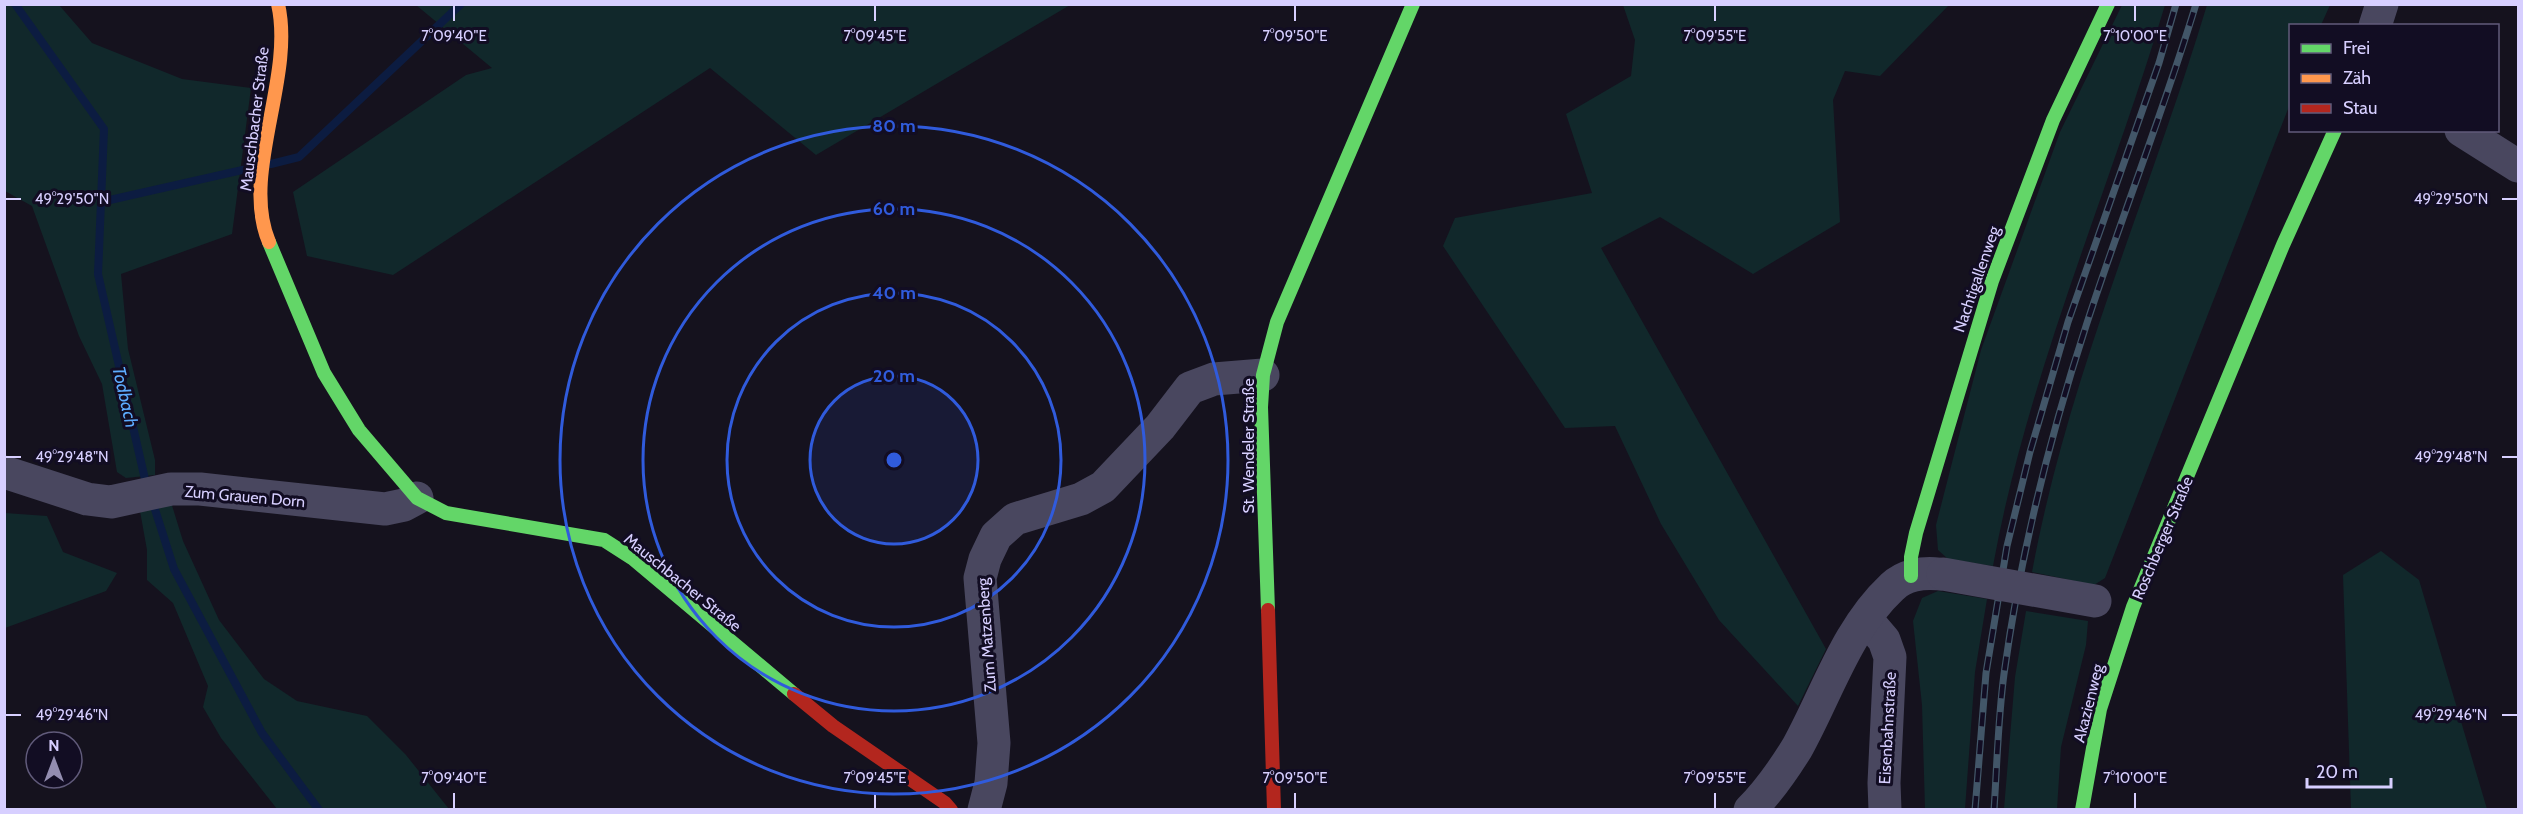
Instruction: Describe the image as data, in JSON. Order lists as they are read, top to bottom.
{
  "streets": {
    "street": [
      "Mauschbacher Straße",
      "Nachtigallenweg",
      "St. Wendeler Straße",
      "Zum Grauen Dorn",
      "Roschberger Straße",
      "Zum Matzenberg",
      "Akazienweg",
      "Eisenbahnstraße"
    ]
  },
  "crossings": [
    ["Mauschbacher Straße", "Zum Grauen Dorn"],
    ["Nachtigallenweg", "Roschberger Straße"],
    ["St. Wendeler Straße", "Zum Matzenberg"],
    ["Roschberger Straße", "Akazienweg"]
  ],
  "water": ["Todbach"],
  "legend": ["Frei", "Zäh", "Stau"],
  "scale_bar": "20 m",
  "north": "top",
  "coordinates": [
    "7°09'40\"E",
    "7°09'45\"E",
    "7°09'50\"E",
    "7°09'55\"E",
    "7°10'00\"E",
    "49°29'50\"N",
    "49°29'48\"N",
    "49°29'46\"N"
  ],
  "rings": [
    "80 m",
    "60 m",
    "40 m",
    "20 m"
  ]
}
